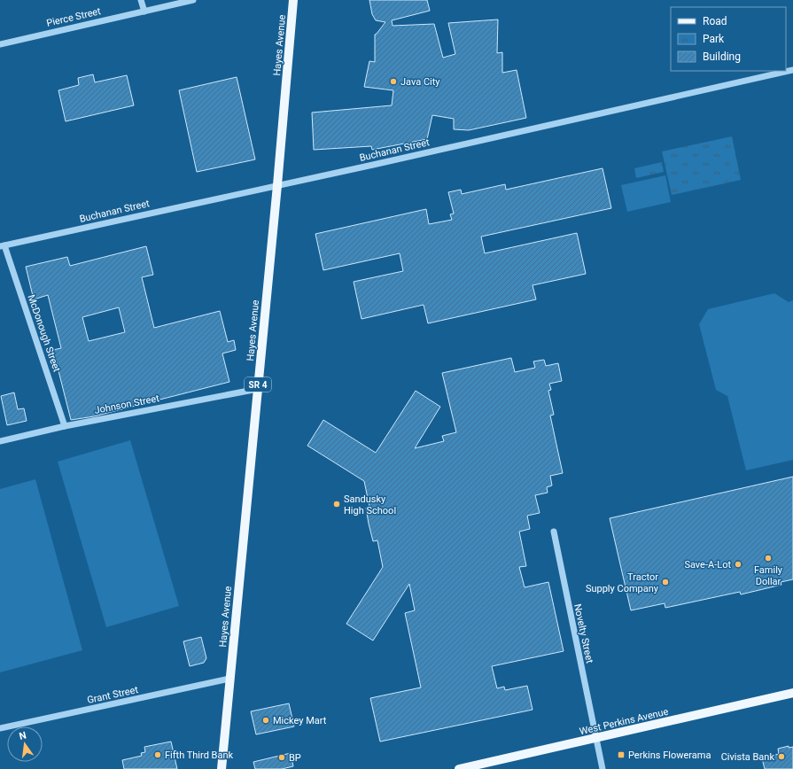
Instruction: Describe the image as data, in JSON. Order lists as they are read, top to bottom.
{
  "streets": {
    "main road": ["Hayes Avenue", "SR 4", "West Perkins Avenue"],
    "street": [
      "Pierce Street",
      "Buchanan Street",
      "McDonough Street",
      "Johnson Street",
      "Novelty Street",
      "Grant Street"
    ]
  },
  "crossings": [
    ["Hayes Avenue", "Buchanan Street"],
    ["Hayes Avenue", "Johnson Street"],
    ["Hayes Avenue", "Grant Street"],
    ["Buchanan Street", "McDonough Street"],
    ["McDonough Street", "Johnson Street"],
    ["Novelty Street", "West Perkins Avenue"]
  ],
  "places": {
    "other": [
      "Java City",
      "Sandusky High School",
      "Family Dollar",
      "Save-A-Lot",
      "Tractor Supply Company",
      "Mickey Mart",
      "Fifth Third Bank",
      "Civista Bank",
      "BP"
    ],
    "transit": ["Perkins Flowerama"]
  },
  "legend": ["Road", "Park", "Building"],
  "north": "top"
}
